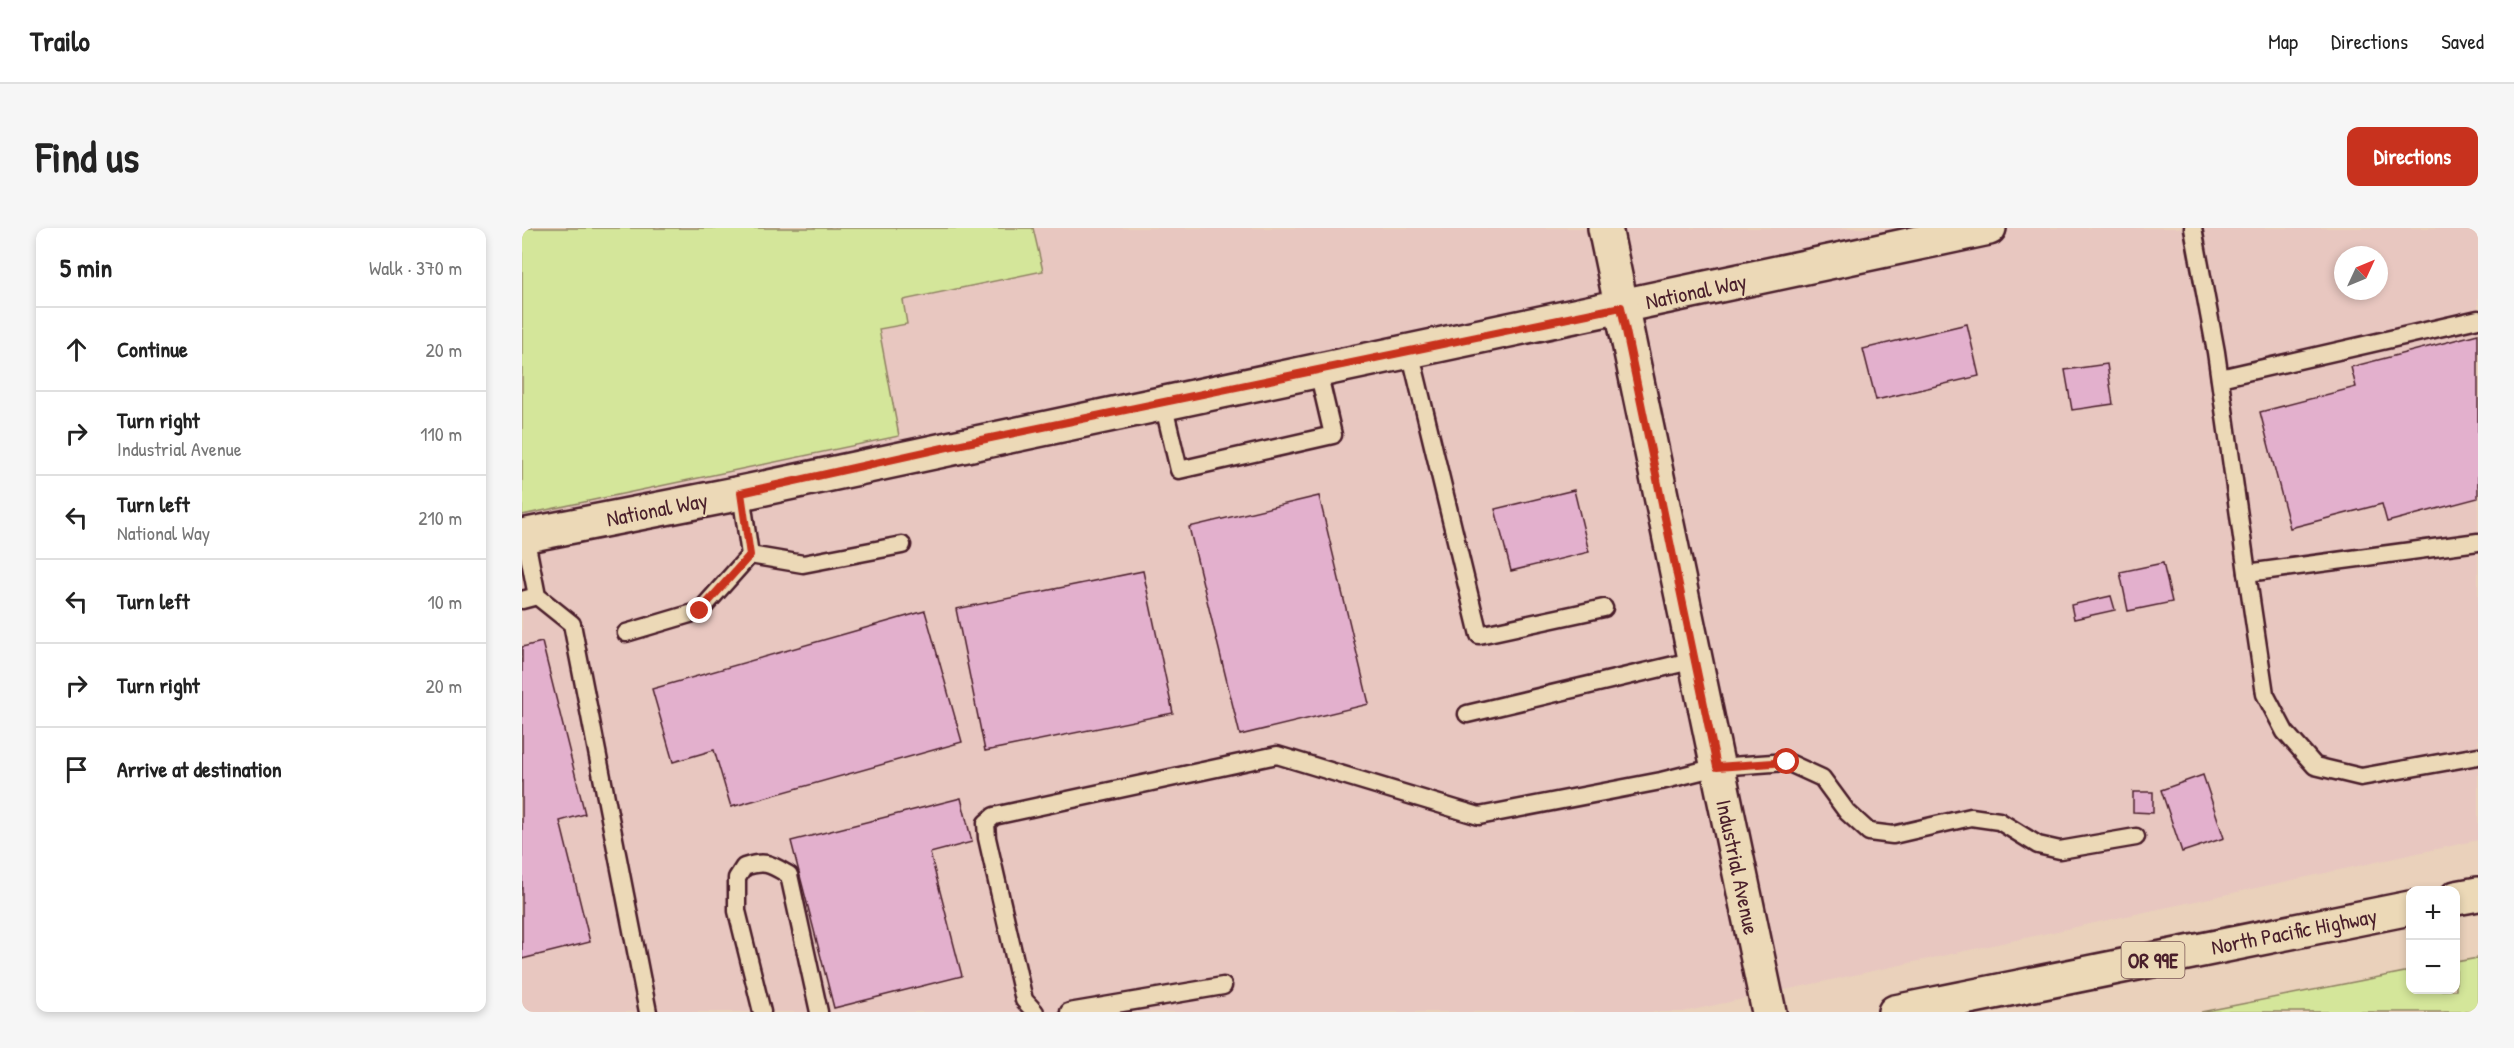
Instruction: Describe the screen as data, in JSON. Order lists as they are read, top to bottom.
{
  "streets": {
    "street": [
      "National Way",
      "Industrial Avenue",
      "North Pacific Highway",
      "OR 99E"
    ]
  },
  "crossings": [
    ["National Way", "Industrial Avenue"]
  ],
  "north": "top right",
  "page": {
    "header": "Trailo",
    "nav": ["Map", "Directions", "Saved"],
    "buttons": "Directions",
    "title": "Find us",
    "heading": ["5 min", "Walk · 370 m"],
    "list": [
      ["Continue", "20 m"],
      ["Turn right", "Industrial Avenue", "110 m"],
      ["Turn left", "National Way", "210 m"],
      ["Turn left", "10 m"],
      ["Turn right", "20 m"],
      "Arrive at destination"
    ],
    "map_buttons": ["+", "−"]
  }
}
